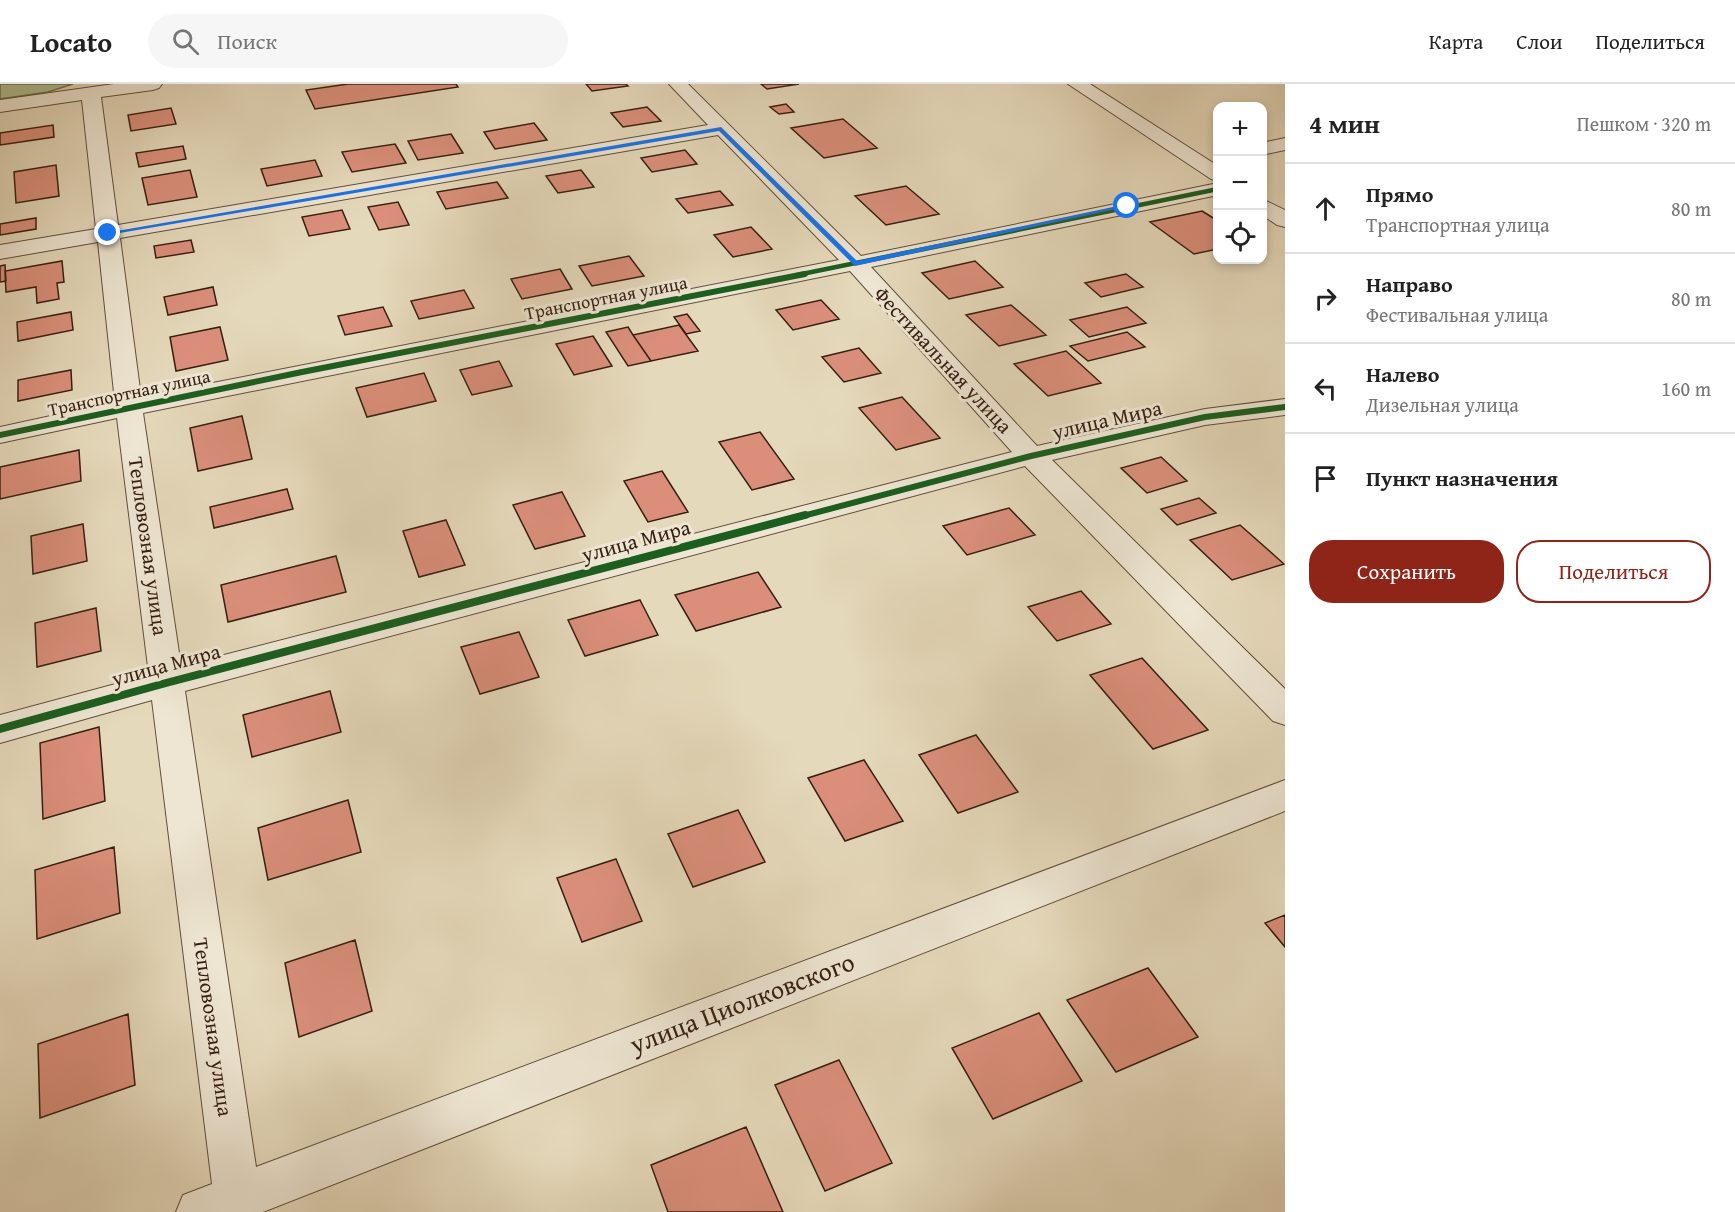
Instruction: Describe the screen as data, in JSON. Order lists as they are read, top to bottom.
{
  "streets": {
    "street": [
      "Транспортная улица",
      "Фестивальная улица",
      "улица Мира",
      "Тепловозная улица",
      "улица Циолковского"
    ]
  },
  "crossings": [
    ["Транспортная улица", "Фестивальная улица"],
    ["Транспортная улица", "Тепловозная улица"],
    ["Фестивальная улица", "улица Мира"],
    ["улица Мира", "Тепловозная улица"],
    ["Тепловозная улица", "улица Циолковского"]
  ],
  "page": {
    "header": "Locato",
    "search": "Поиск",
    "nav": ["Карта", "Слои", "Поделиться"],
    "heading": ["4 мин", "Пешком · 320 m"],
    "map_buttons": ["+", "−"],
    "list": [
      ["Прямо", "Транспортная улица", "80 m"],
      ["Направо", "Фестивальная улица", "80 m"],
      ["Налево", "Дизельная улица", "160 m"],
      "Пункт назначения"
    ],
    "buttons": ["Сохранить", "Поделиться"]
  }
}
